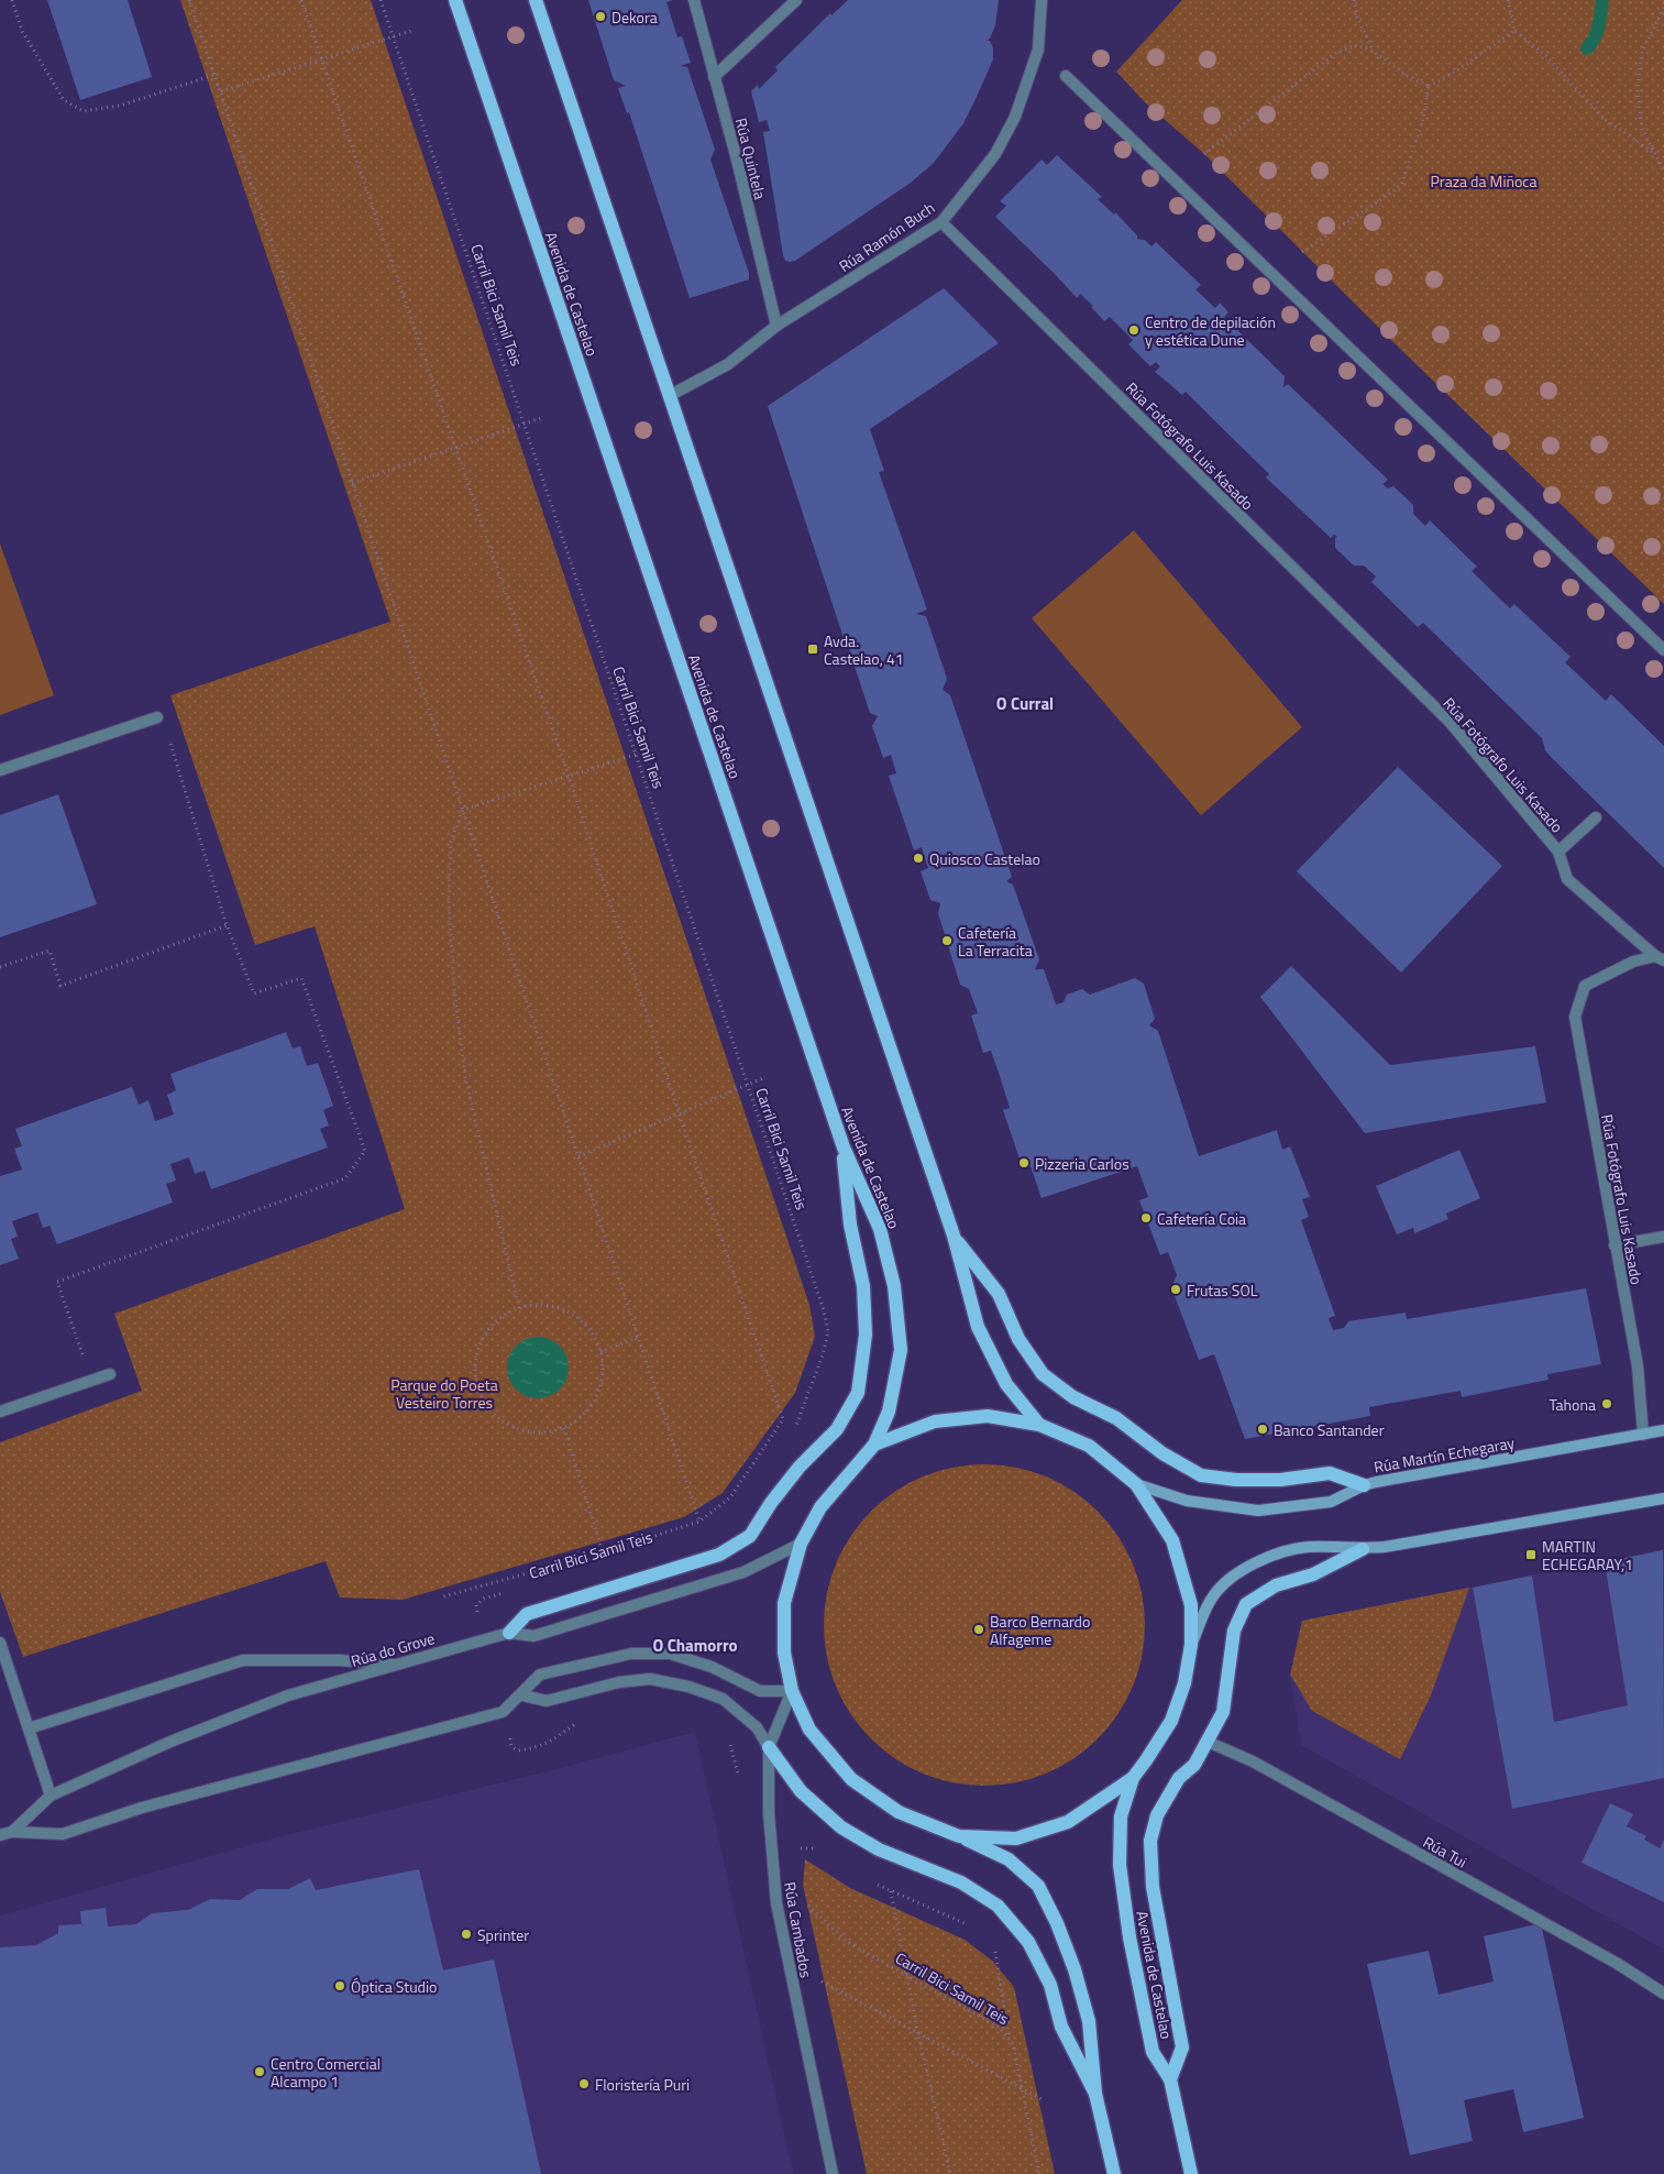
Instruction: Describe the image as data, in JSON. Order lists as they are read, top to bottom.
{
  "streets": {
    "main road": ["Avenida de Castelao", "Rúa Martín Echegaray"],
    "street": [
      "Rúa Quintela",
      "Rúa Ramón Buch",
      "Rúa Fotógrafo Luis Kasado",
      "Rúa do Grove",
      "Rúa Tui",
      "Rúa Cambados"
    ],
    "path": ["Carril Bici Samil Teis"]
  },
  "crossings": [
    ["Rúa Quintela", "Rúa Ramón Buch"],
    ["Rúa Ramón Buch", "Rúa Fotógrafo Luis Kasado"],
    ["Rúa Fotógrafo Luis Kasado", "Rúa Martín Echegaray"]
  ],
  "districts": ["O Curral", "O Chamorro"],
  "parks": ["Praza da Miñoca", "Parque do Poeta Vesteiro Torres"],
  "places": {
    "other": [
      "Dekora",
      "Centro de depilación y estética Dune",
      "Quiosco Castelao",
      "Cafetería La Terracita",
      "Pizzeria Carlos",
      "Cafetería Coia",
      "Frutas SOL",
      "Tahona",
      "Banco Santander",
      "Barco Bernardo Alfageme",
      "Sprinter",
      "Óptica Studio",
      "Centro Comercial Alcampo 1",
      "Floristería Puri"
    ],
    "transit": ["Avda. Castelao, 41", "MARTIN ECHEGARAY,1"]
  }
}
